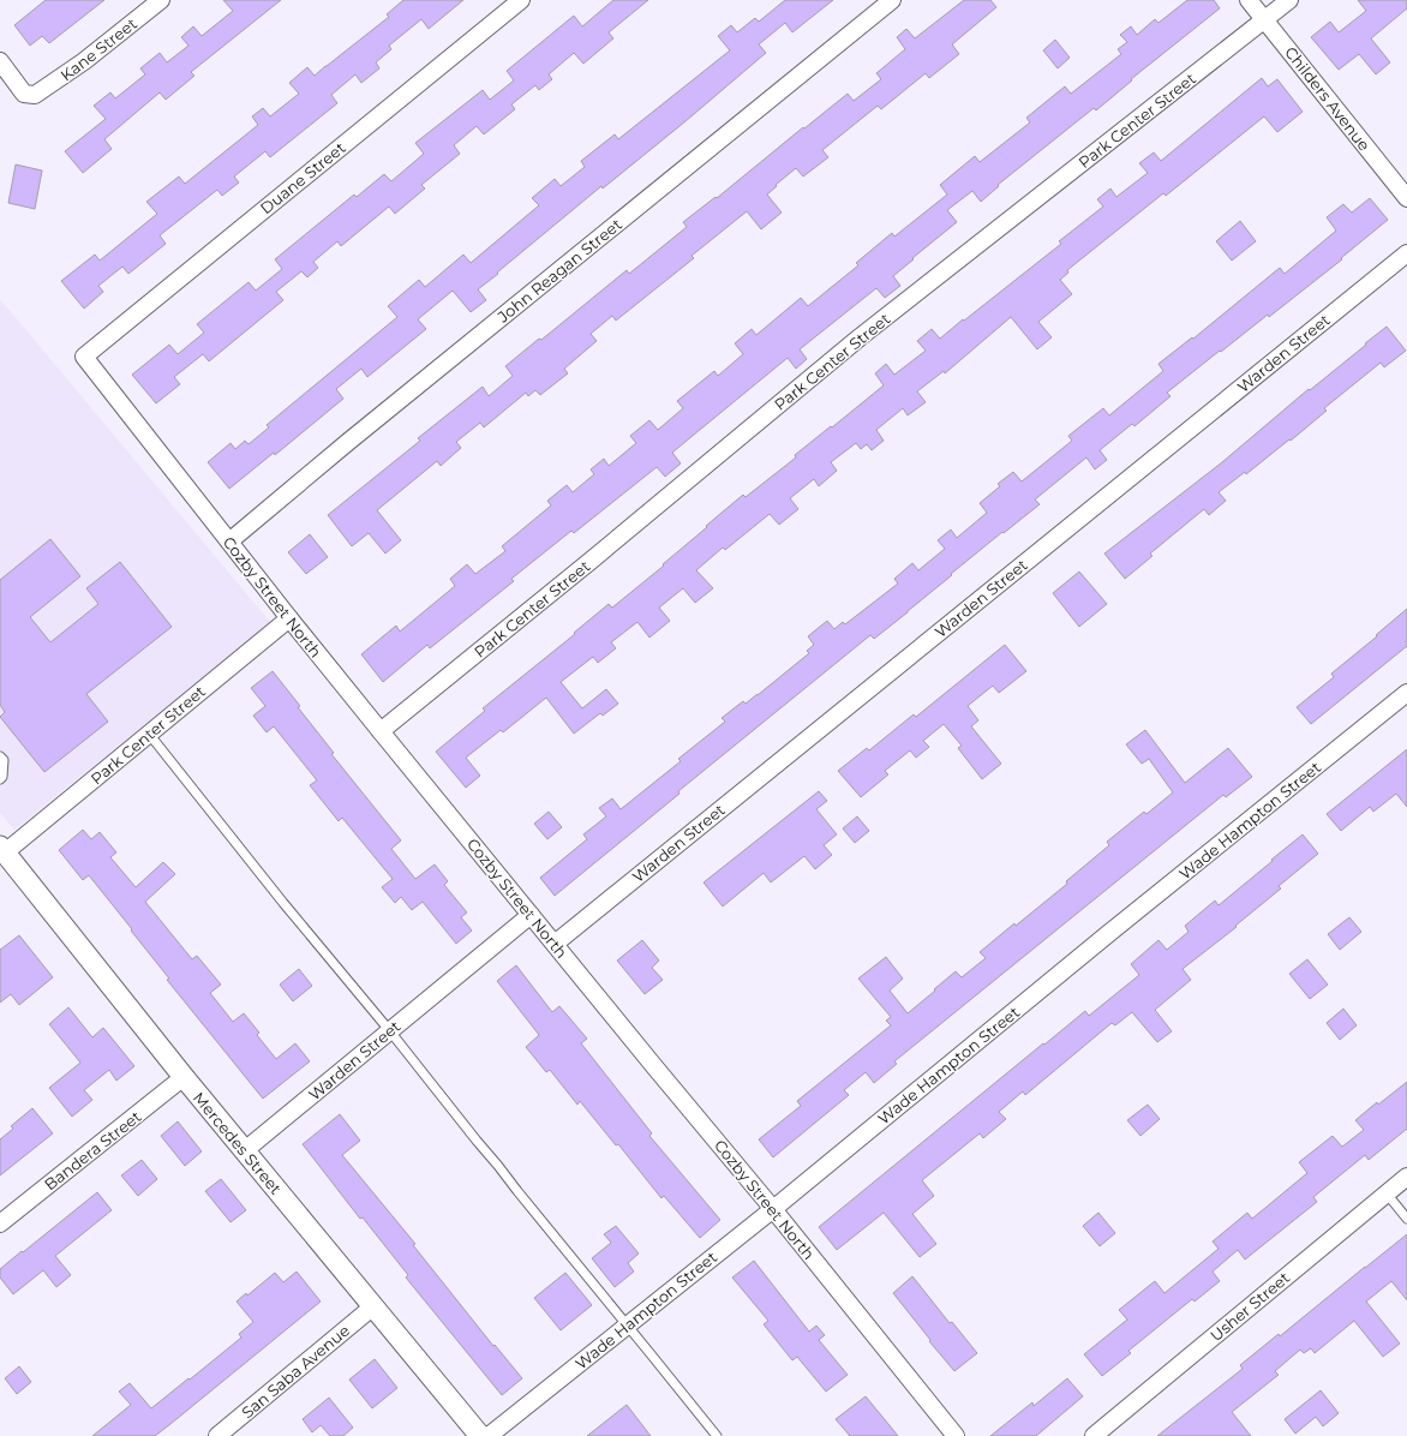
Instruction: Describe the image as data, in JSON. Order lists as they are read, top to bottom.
{
  "streets": {
    "street": [
      "Kane Street",
      "Childers Avenue",
      "Park Center Street",
      "Duane Street",
      "John Reagan Street",
      "Warden Street",
      "Cozby Street North",
      "Wade Hampton Street",
      "Mercedes Street",
      "Bandera Street",
      "Usher Street",
      "San Saba Avenue"
    ]
  },
  "crossings": [
    ["Childers Avenue", "Park Center Street"],
    ["Park Center Street", "Cozby Street North"],
    ["Park Center Street", "Mercedes Street"],
    ["Duane Street", "Cozby Street North"],
    ["John Reagan Street", "Cozby Street North"],
    ["Warden Street", "Cozby Street North"],
    ["Warden Street", "Mercedes Street"],
    ["Cozby Street North", "Wade Hampton Street"],
    ["Mercedes Street", "Bandera Street"],
    ["Mercedes Street", "San Saba Avenue"]
  ]
}
